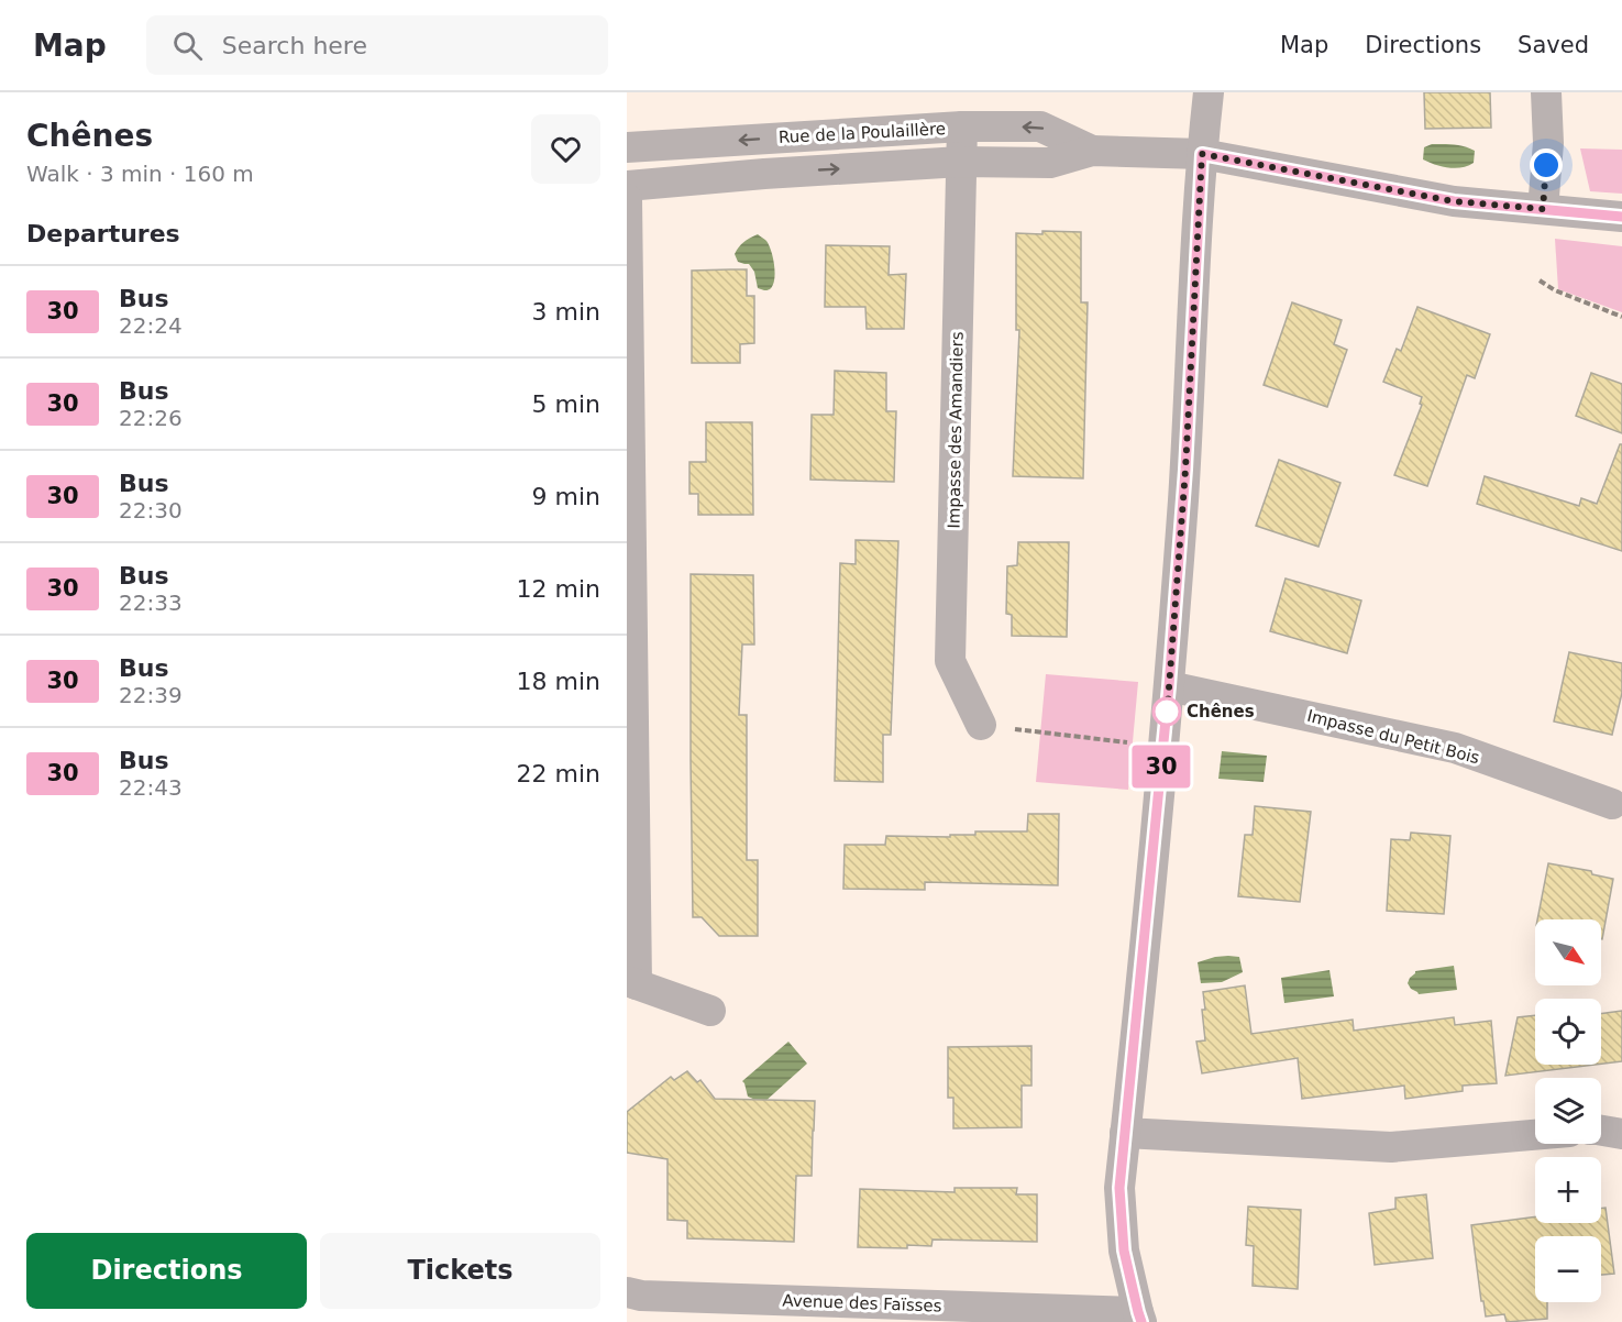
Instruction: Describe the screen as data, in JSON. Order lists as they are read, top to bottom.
{
  "streets": {
    "street": [
      "Rue de la Poulaillère",
      "Impasse des Amandiers",
      "Impasse du Petit Bois",
      "Avenue des Faïsses"
    ]
  },
  "crossings": [
    ["Rue de la Poulaillère", "Impasse des Amandiers"]
  ],
  "places": ["Chênes"],
  "lines": ["bus line 30"],
  "north": "bottom right",
  "page": {
    "header": "Map",
    "search": "Search here",
    "nav": ["Map", "Directions", "Saved"],
    "heading": [
      ["Chênes", "Walk · 3 min · 160 m"],
      "Departures"
    ],
    "on_map": "30",
    "list": [
      {
        "mark": "30",
        "name": "Bus",
        "note": "22:24",
        "value": "3 min"
      },
      {
        "mark": "30",
        "name": "Bus",
        "note": "22:26",
        "value": "5 min"
      },
      {
        "mark": "30",
        "name": "Bus",
        "note": "22:30",
        "value": "9 min"
      },
      {
        "mark": "30",
        "name": "Bus",
        "note": "22:33",
        "value": "12 min"
      },
      {
        "mark": "30",
        "name": "Bus",
        "note": "22:39",
        "value": "18 min"
      },
      {
        "mark": "30",
        "name": "Bus",
        "note": "22:43",
        "value": "22 min"
      }
    ],
    "map_buttons": ["+", "−"],
    "buttons": ["Directions", "Tickets"]
  }
}
